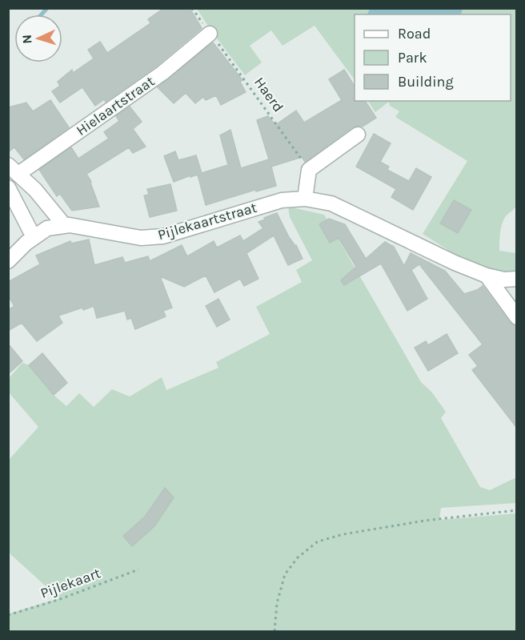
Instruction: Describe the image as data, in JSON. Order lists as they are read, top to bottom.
{
  "streets": {
    "street": ["Hielaartstraat", "Pijlekaartstraat"],
    "path": ["Haerd", "Pijlekaart"]
  },
  "crossings": [
    ["Haerd", "Hielaartstraat"],
    ["Hielaartstraat", "Pijlekaartstraat"]
  ],
  "legend": ["Road", "Park", "Building"],
  "north": "left"
}
